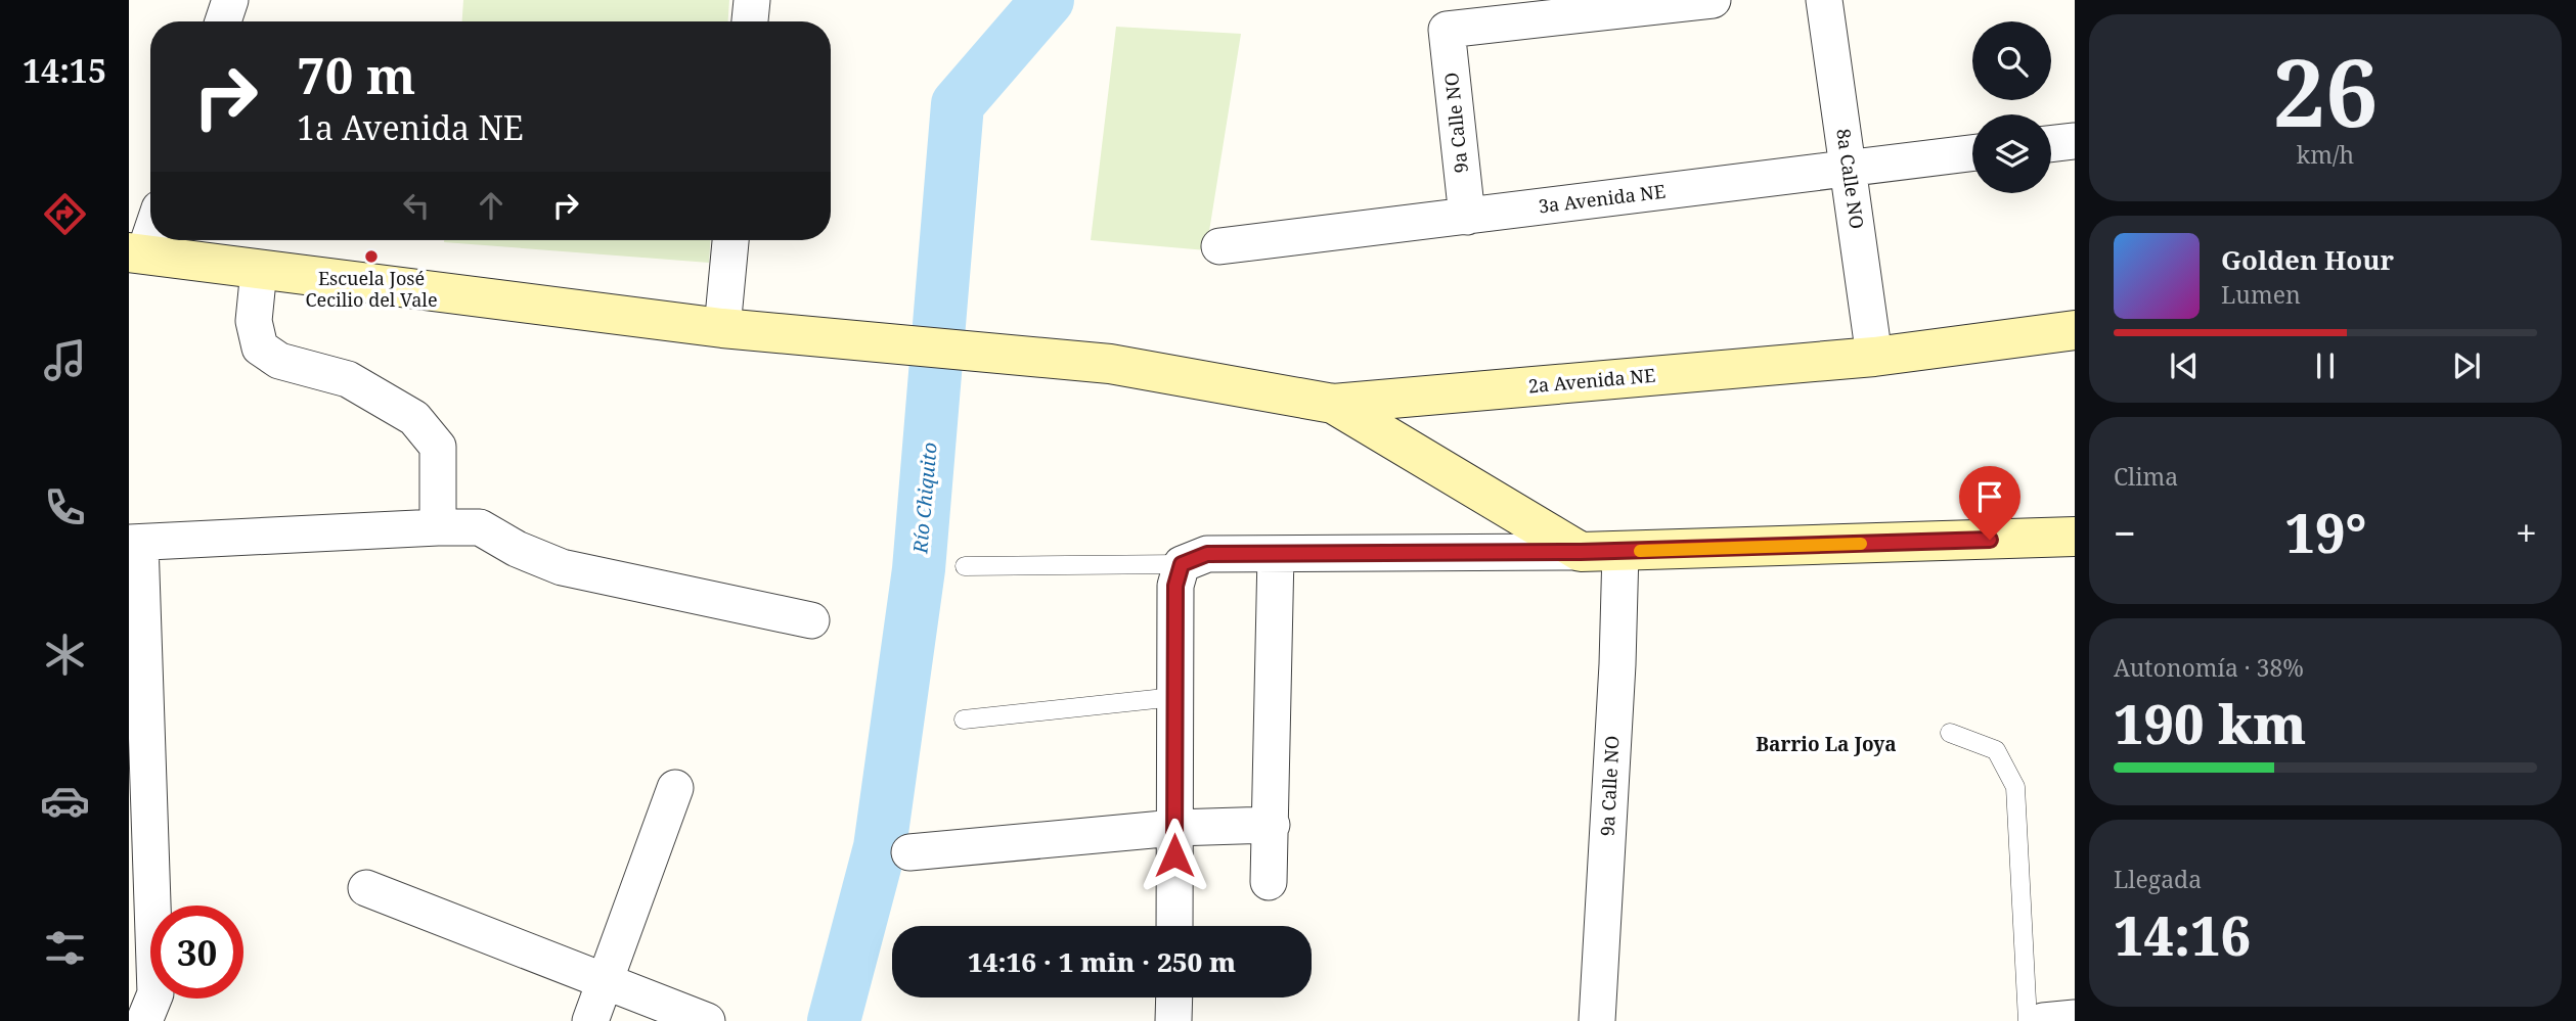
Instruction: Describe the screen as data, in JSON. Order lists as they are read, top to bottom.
{
  "streets": {
    "street": [
      "9a Calle NO",
      "8a Calle NO",
      "3a Avenida NE",
      "2a Avenida NE"
    ]
  },
  "crossings": [
    ["9a Calle NO", "3a Avenida NE"],
    ["8a Calle NO", "3a Avenida NE"],
    ["8a Calle NO", "2a Avenida NE"]
  ],
  "districts": ["Barrio La Joya"],
  "water": ["Río Chiquito"],
  "places": ["Escuela José Cecilio del Vale"],
  "page": {
    "tabs": "14:15",
    "tile": [
      ["26", "km/h"],
      "Clima",
      ["Autonomía · 38%", "190 km"],
      ["Llegada", "14:16"]
    ],
    "turn": ["70 m", "1a Avenida NE"],
    "song": ["Golden Hour", "Lumen"],
    "heat": ["−", "19°", "+"],
    "limit": "30",
    "trip": "14:16 · 1 min · 250 m"
  }
}
